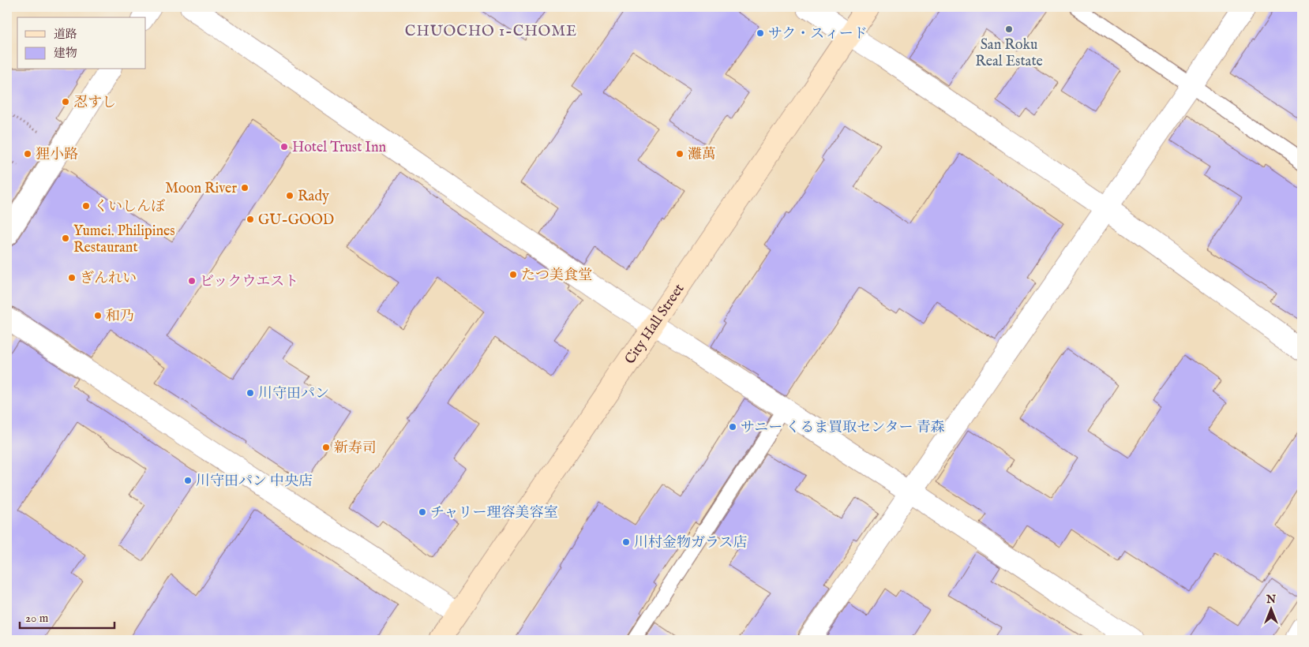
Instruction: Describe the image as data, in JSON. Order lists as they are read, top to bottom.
{
  "streets": {
    "street": ["City Hall Street"]
  },
  "districts": ["CHUOCHO 1-CHOME"],
  "places": [
    "San Roku Real Estate",
    "サク・スィード",
    "忍すし",
    "Hotel Trust Inn",
    "狸小路",
    "灘萬",
    "Moon River",
    "Rady",
    "くいしんぼ",
    "GU-GOOD",
    "Yumei. Philipines Restaurant",
    "たつ美食堂",
    "ぎんれい",
    "ビックウエスト",
    "和乃",
    "川守田パン",
    "サニー くるま買取センター 青森",
    "新寿司",
    "川守田パン 中央店",
    "チャリー理容美容室",
    "川村金物ガラス店"
  ],
  "legend": ["道路", "建物"],
  "scale_bar": "20 m",
  "north": "top"
}
